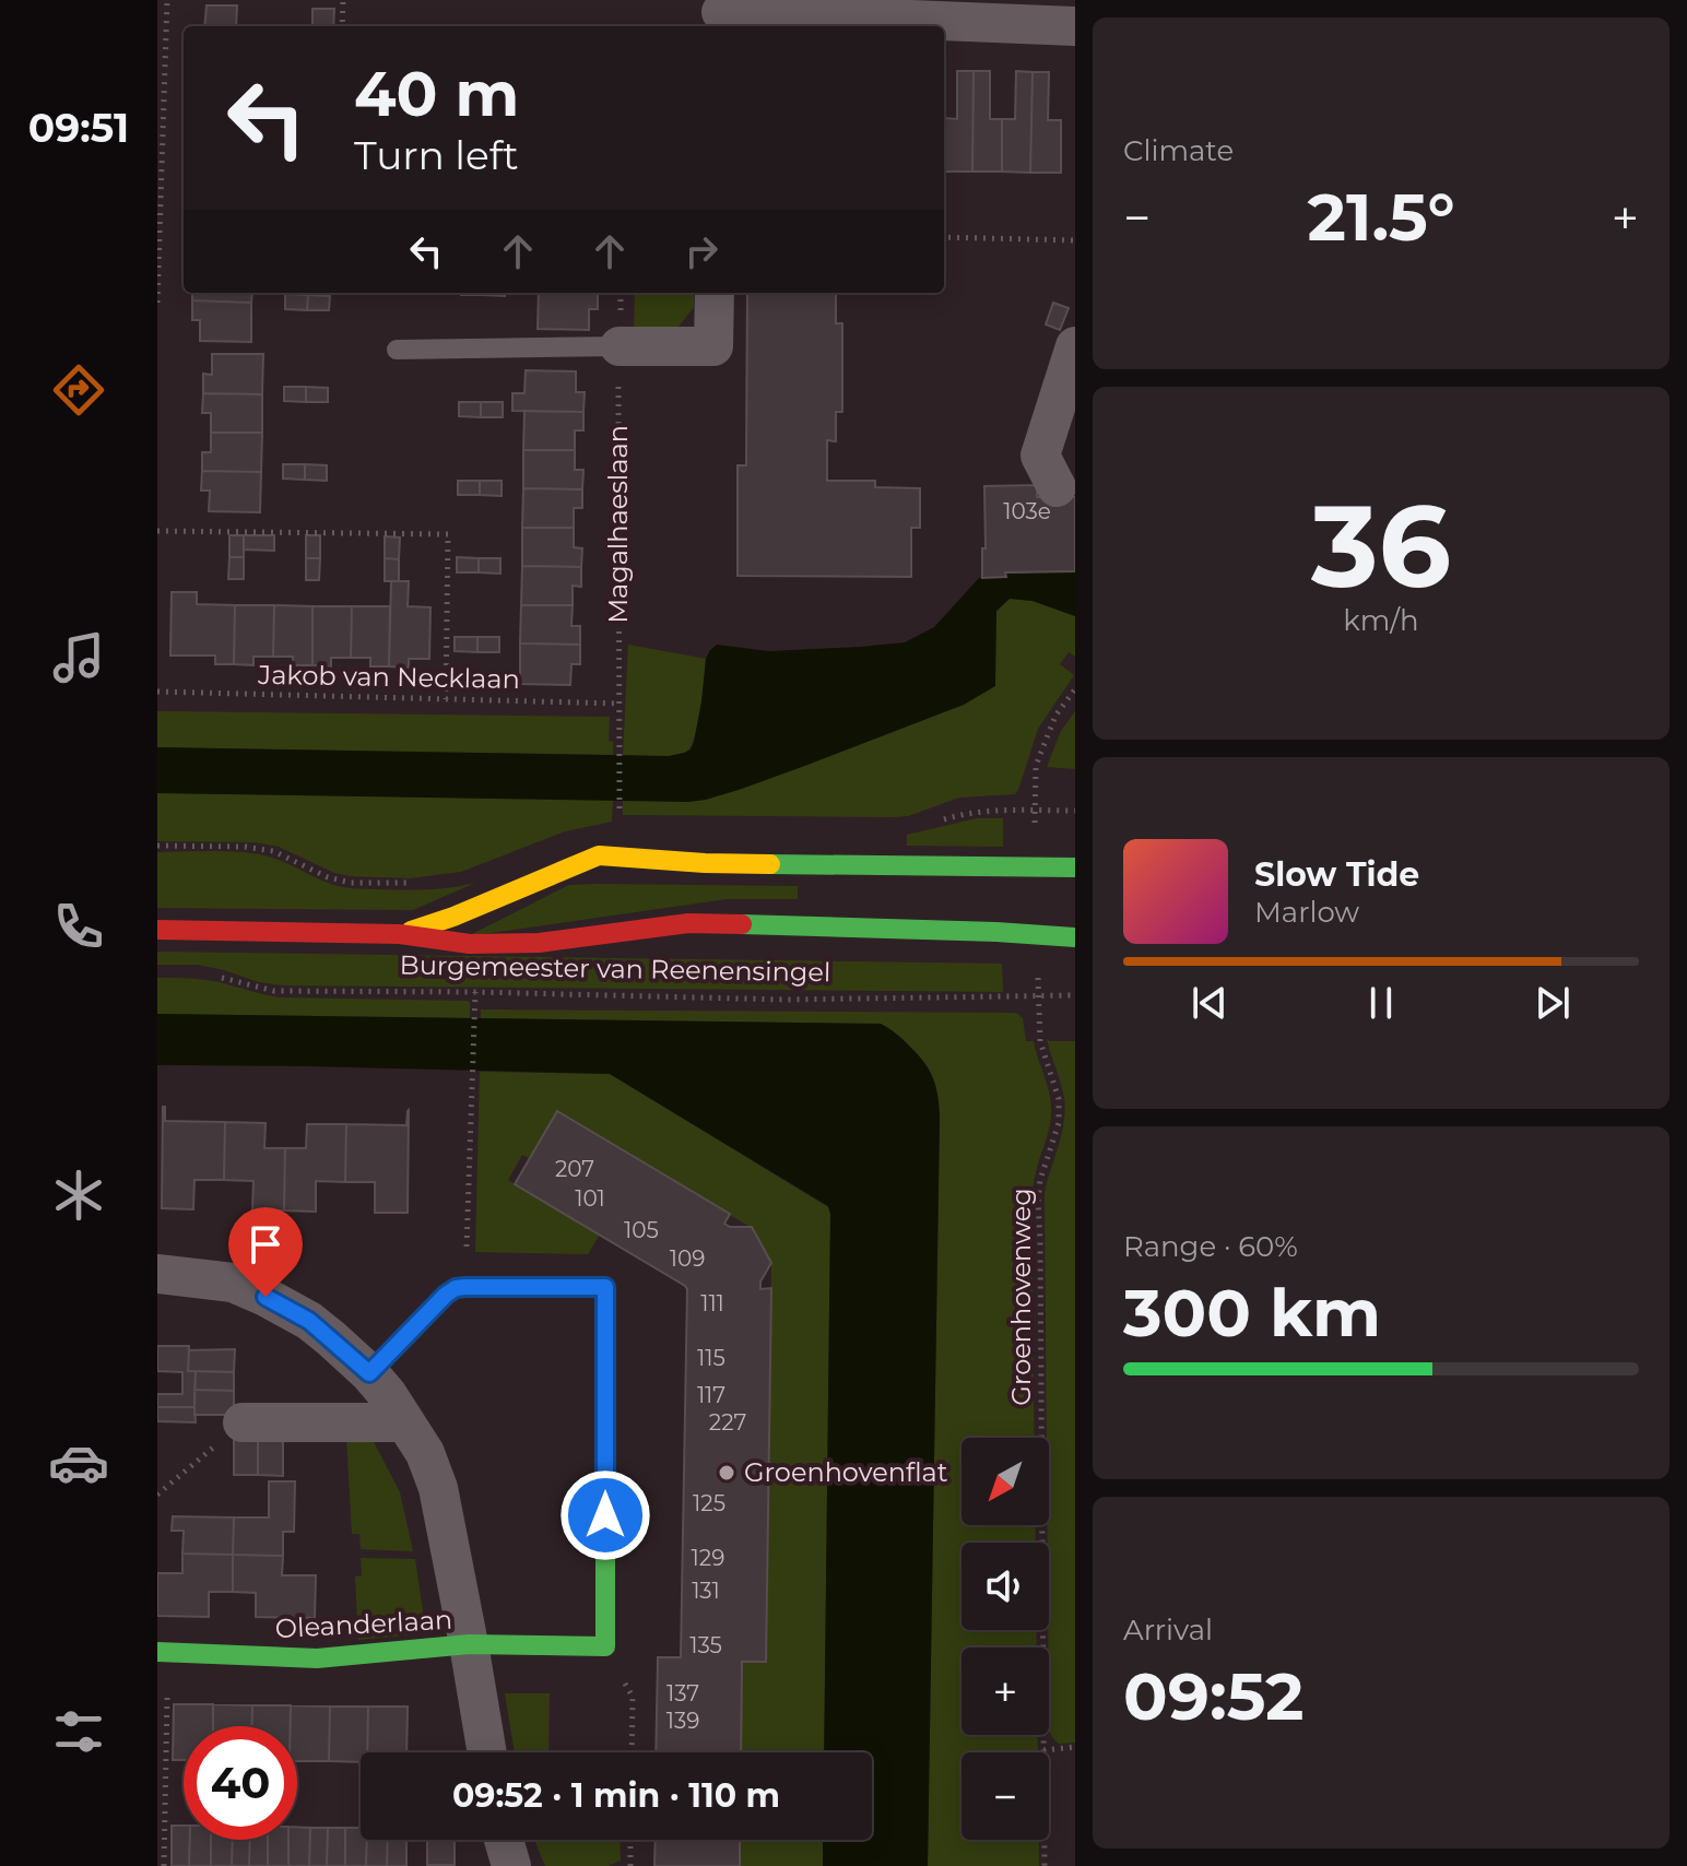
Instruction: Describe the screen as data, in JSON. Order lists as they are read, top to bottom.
{
  "streets": {
    "main road": ["Burgemeester van Reenensingel", "Oleanderlaan"],
    "path": ["Magalhaeslaan", "Jakob van Necklaan", "Groenhovenweg"]
  },
  "crossings": [
    ["Magalhaeslaan", "Jakob van Necklaan"],
    ["Burgemeester van Reenensingel", "Groenhovenweg"]
  ],
  "places": ["Groenhovenflat"],
  "house_numbers": [
    "103e",
    "207",
    "101",
    "105",
    "109",
    "111",
    "115",
    "117",
    "227",
    "125",
    "129",
    "131",
    "135",
    "137",
    "139"
  ],
  "north": "bottom left",
  "page": {
    "tabs": "09:51",
    "tile": [
      "Climate",
      ["36", "km/h"],
      ["Range · 60%", "300 km"],
      ["Arrival", "09:52"]
    ],
    "turn": ["40 m", "Turn left"],
    "heat": ["−", "21.5°", "+"],
    "song": ["Slow Tide", "Marlow"],
    "map_buttons": ["+", "−"],
    "limit": "40",
    "trip": "09:52 · 1 min · 110 m"
  }
}
